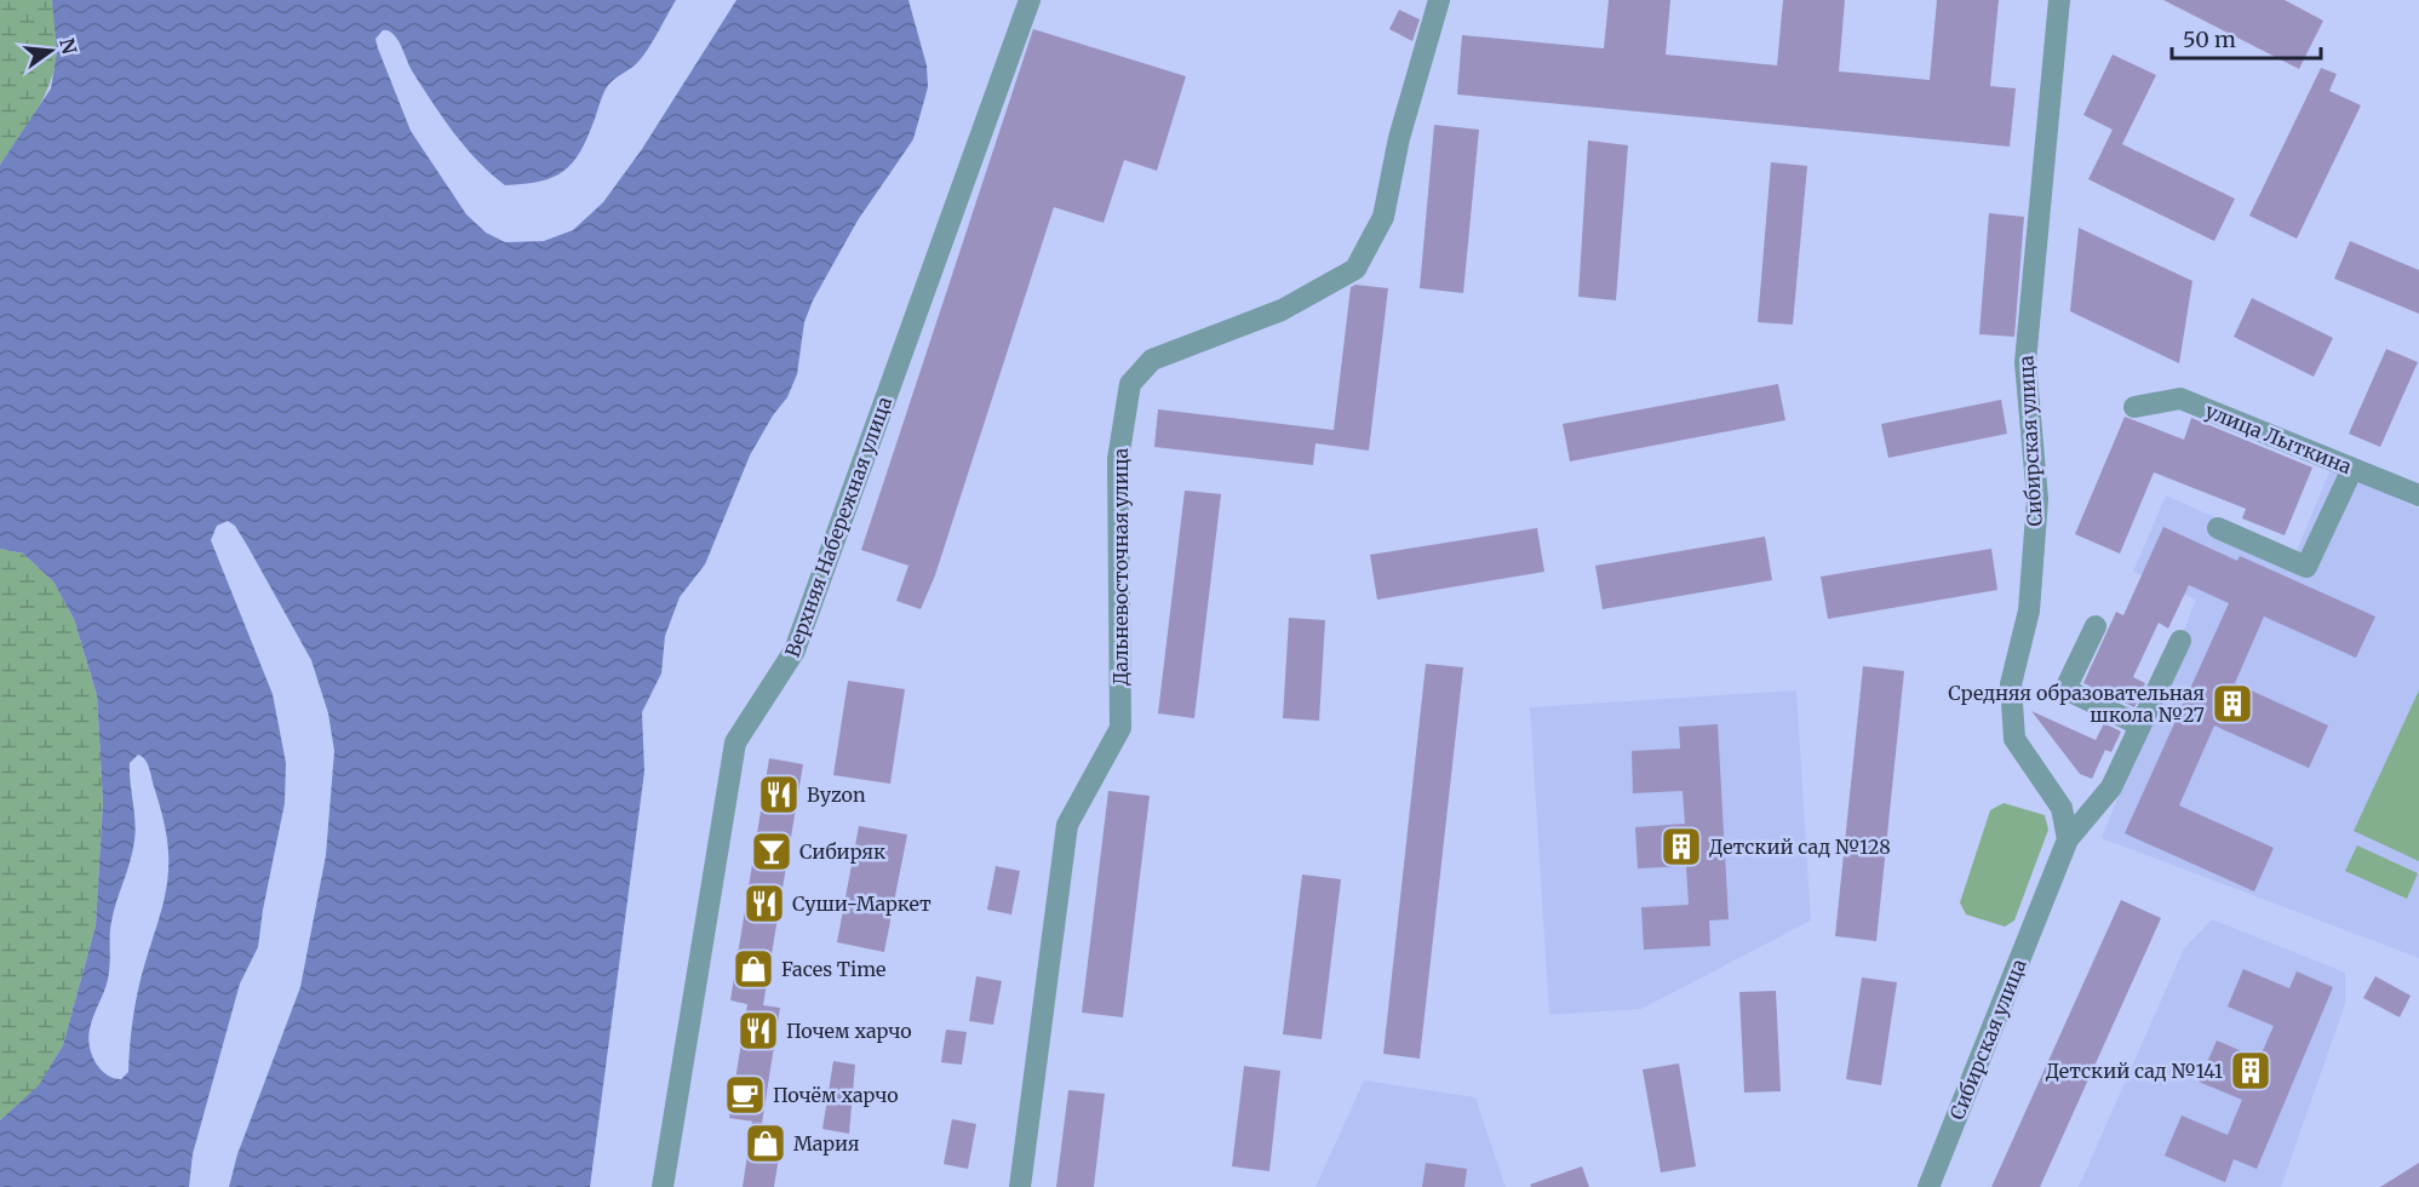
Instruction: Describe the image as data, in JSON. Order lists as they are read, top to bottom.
{
  "streets": {
    "street": [
      "улица Лыткина",
      "Сибирская улица",
      "Верхняя Набережная улица",
      "Дальневосточная улица"
    ]
  },
  "places": {
    "building": ["Средняя образовательная школа №27", "Детский сад №128", "Детский сад №141"],
    "restaurant": ["Byzon", "Суши-Маркет", "Почем харчо"],
    "bar": ["Сибиряк"],
    "shop": ["Faces Time", "Мария"],
    "cafe": ["Почём харчо"]
  },
  "scale_bar": "50 m",
  "north": "right"
}
